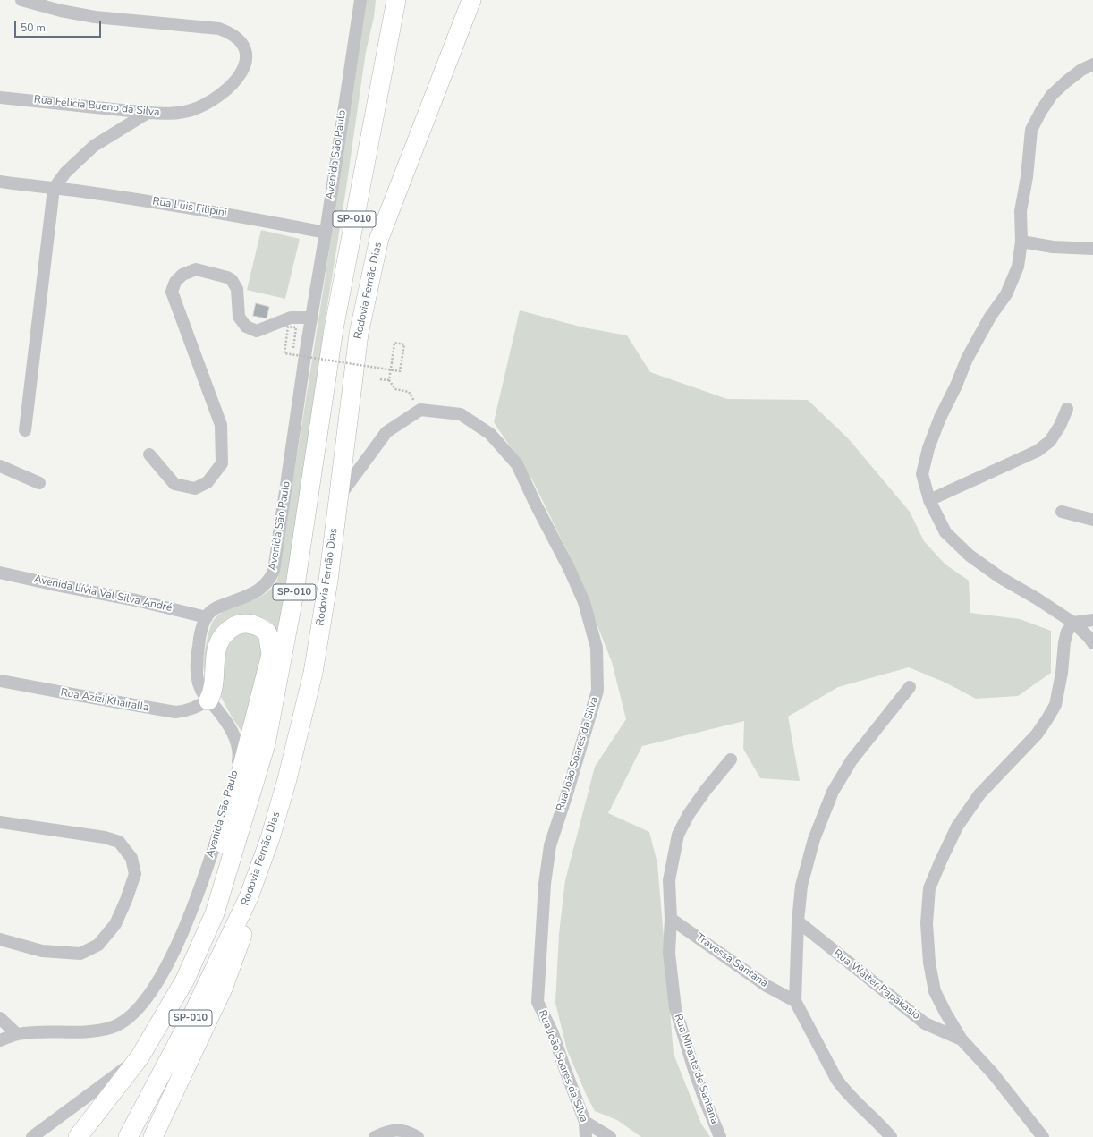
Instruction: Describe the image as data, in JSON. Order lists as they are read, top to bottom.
{
  "streets": {
    "highway": ["SP-010", "Rodovia Fernão Dias"],
    "street": [
      "Rua Felicia Bueno da Silva",
      "Avenida São Paulo",
      "Rua Luis Filipini",
      "Avenida Lívia Val Silva André",
      "Rua Azizi Khairalla",
      "Rua João Soares da Silva",
      "Travessa Santana",
      "Rua Walter Papakasio",
      "Rua Mirante de Santana"
    ]
  },
  "crossings": [
    ["Avenida São Paulo", "Rua Luis Filipini"],
    ["Avenida São Paulo", "Avenida Lívia Val Silva André"],
    ["Avenida São Paulo", "Rua Azizi Khairalla"],
    ["Travessa Santana", "Rua Mirante de Santana"]
  ],
  "scale_bar": "50 m"
}
